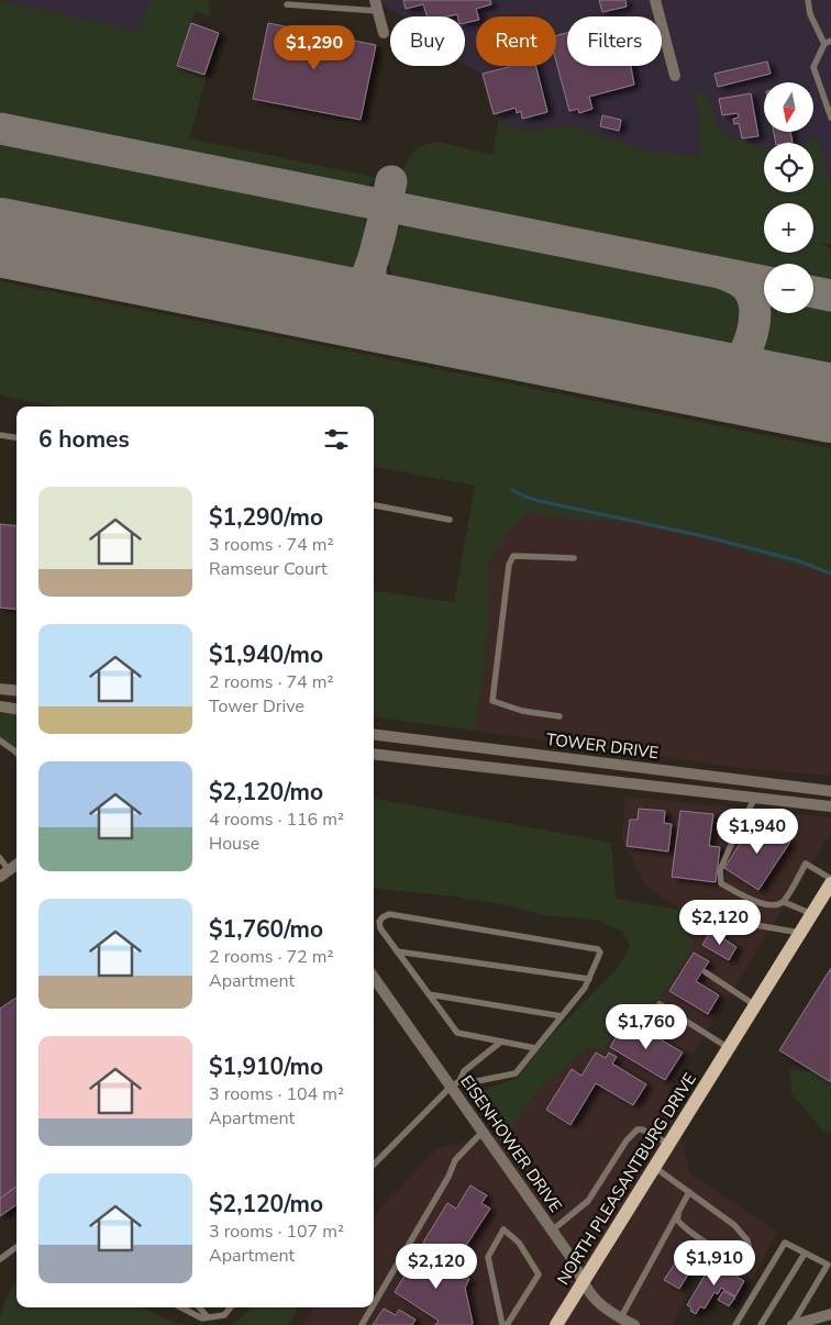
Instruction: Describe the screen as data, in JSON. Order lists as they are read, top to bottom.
{
  "streets": {
    "main road": ["NORTH PLEASANTBURG DRIVE"],
    "street": ["TOWER DRIVE", "EISENHOWER DRIVE"]
  },
  "crossings": [
    ["EISENHOWER DRIVE", "NORTH PLEASANTBURG DRIVE"]
  ],
  "north": "bottom",
  "page": {
    "chip": ["Buy", "Rent", "Filters"],
    "price": [
      "$1,290",
      "$1,940",
      "$2,120",
      "$1,760",
      "$1,910",
      "$2,120"
    ],
    "map_buttons": ["+", "−"],
    "heading": "6 homes",
    "list": [
      {
        "name": "$1,290/mo",
        "note": "3 rooms · 74 m² · Ramseur Court"
      },
      {
        "name": "$1,940/mo",
        "note": "2 rooms · 74 m² · Tower Drive"
      },
      {
        "name": "$2,120/mo",
        "note": "4 rooms · 116 m² · House"
      },
      {
        "name": "$1,760/mo",
        "note": "2 rooms · 72 m² · Apartment"
      },
      {
        "name": "$1,910/mo",
        "note": "3 rooms · 104 m² · Apartment"
      },
      {
        "name": "$2,120/mo",
        "note": "3 rooms · 107 m² · Apartment"
      }
    ]
  }
}
